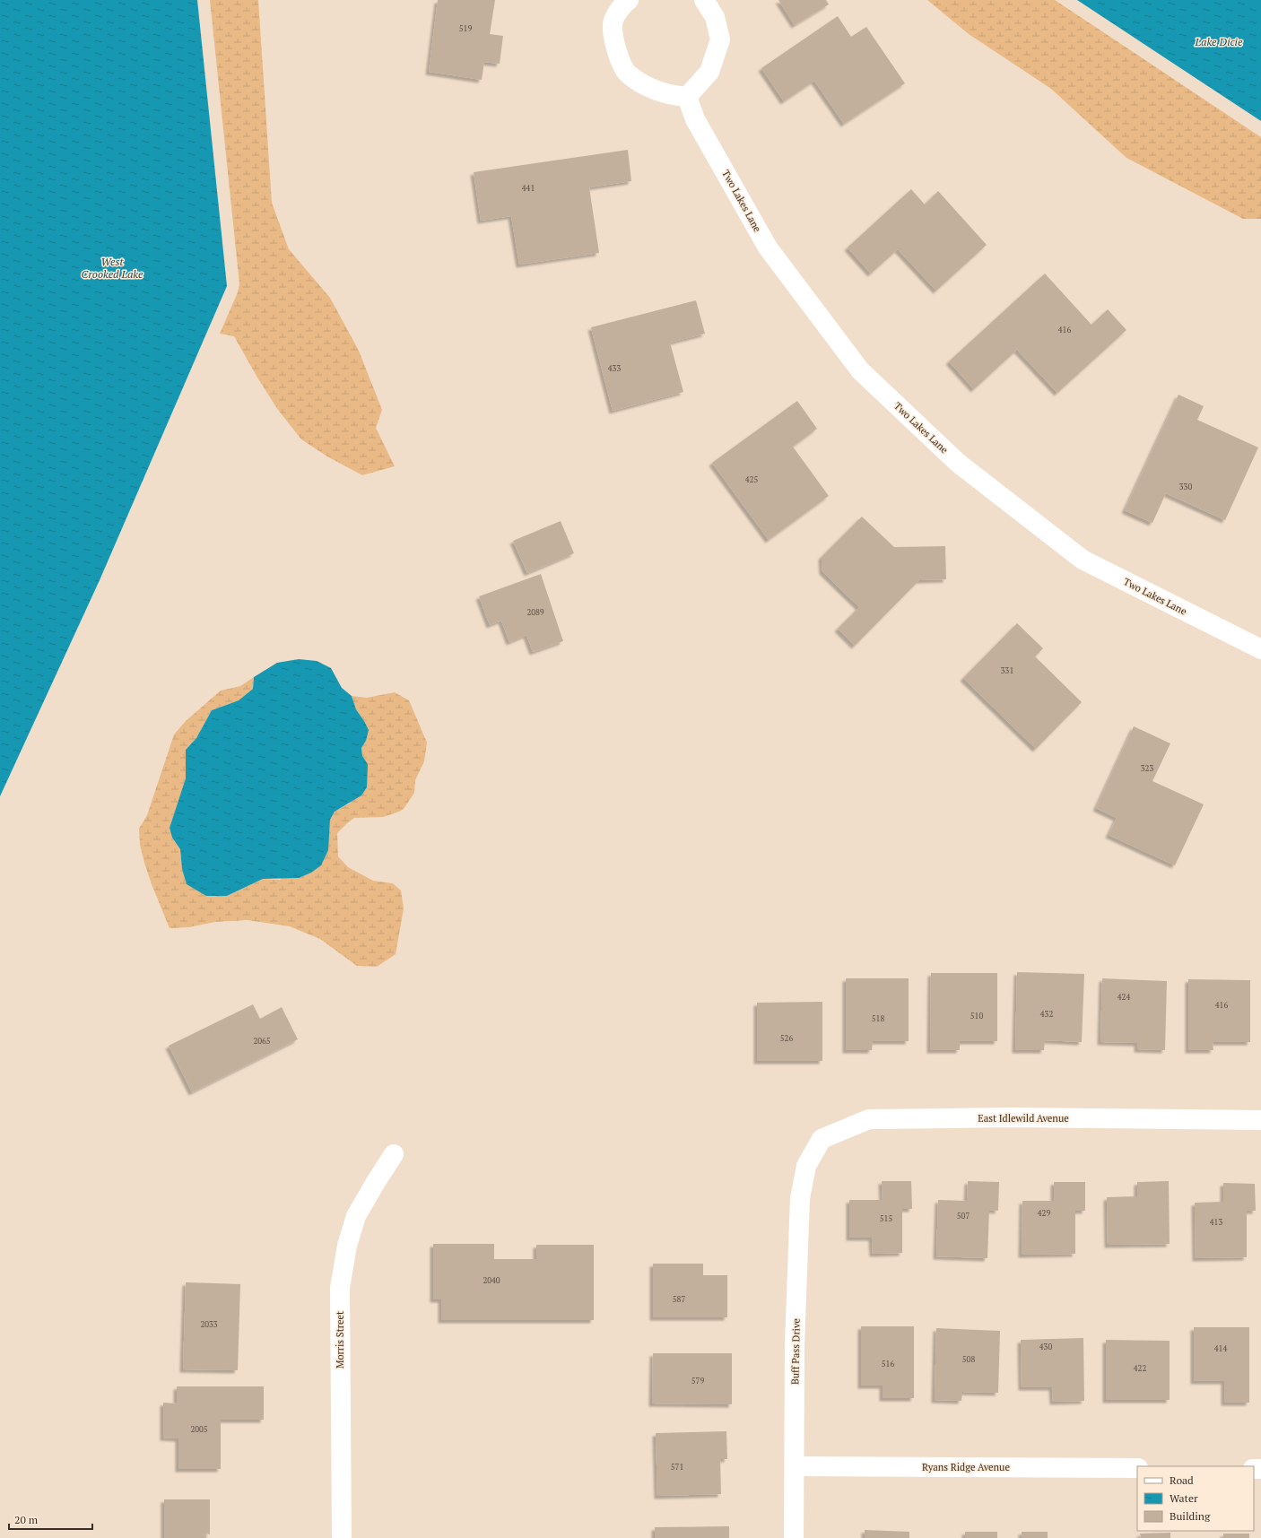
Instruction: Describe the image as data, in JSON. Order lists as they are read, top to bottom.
{
  "streets": {
    "street": [
      "Two Lakes Lane",
      "East Idlewild Avenue",
      "Morris Street",
      "Buff Pass Drive",
      "Ryans Ridge Avenue"
    ]
  },
  "crossings": [
    ["East Idlewild Avenue", "Buff Pass Drive"],
    ["Buff Pass Drive", "Ryans Ridge Avenue"]
  ],
  "water": ["Lake Dicie", "West Crooked Lake"],
  "house_numbers": [
    "519",
    "441",
    "416",
    "433",
    "425",
    "330",
    "2089",
    "331",
    "323",
    "424",
    "416",
    "432",
    "510",
    "518",
    "526",
    "2065",
    "429",
    "507",
    "515",
    "413",
    "2040",
    "587",
    "2033",
    "430",
    "414",
    "508",
    "516",
    "422",
    "579",
    "2005",
    "571"
  ],
  "legend": ["Road", "Water", "Building"],
  "scale_bar": "20 m"
}
